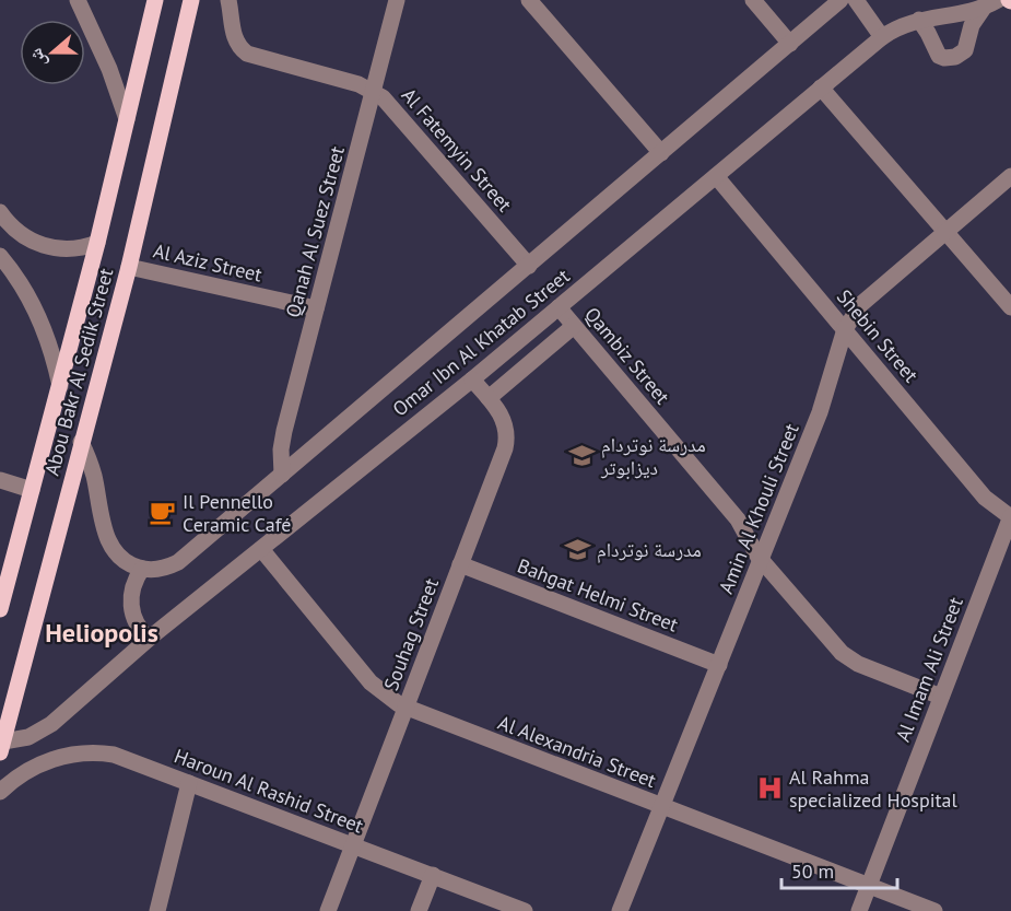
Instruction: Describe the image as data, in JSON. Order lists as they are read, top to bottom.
{
  "streets": {
    "main road": ["Abou Bakr Al Sedik Street"],
    "street": [
      "Al Fatemyin Street",
      "Qanah Al Suez Street",
      "Al Aziz Street",
      "Shebin Street",
      "Omar Ibn Al Khatab Street",
      "Qambiz Street",
      "Amin Al Khouli Street",
      "Bahgat Helmi Street",
      "Souhag Street",
      "Al Imam Ali Street",
      "Al Alexandria Street",
      "Haroun Al Rashid Street"
    ]
  },
  "crossings": [
    ["Al Fatemyin Street", "Qanah Al Suez Street"],
    ["Al Fatemyin Street", "Omar Ibn Al Khatab Street"],
    ["Qanah Al Suez Street", "Al Aziz Street"],
    ["Qanah Al Suez Street", "Omar Ibn Al Khatab Street"],
    ["Al Aziz Street", "Abou Bakr Al Sedik Street"],
    ["Shebin Street", "Omar Ibn Al Khatab Street"],
    ["Shebin Street", "Amin Al Khouli Street"],
    ["Shebin Street", "Al Imam Ali Street"],
    ["Omar Ibn Al Khatab Street", "Qambiz Street"],
    ["Omar Ibn Al Khatab Street", "Abou Bakr Al Sedik Street"],
    ["Omar Ibn Al Khatab Street", "Souhag Street"],
    ["Omar Ibn Al Khatab Street", "Al Alexandria Street"],
    ["Qambiz Street", "Amin Al Khouli Street"],
    ["Qambiz Street", "Al Imam Ali Street"],
    ["Amin Al Khouli Street", "Bahgat Helmi Street"],
    ["Amin Al Khouli Street", "Al Alexandria Street"],
    ["Bahgat Helmi Street", "Souhag Street"],
    ["Souhag Street", "Al Alexandria Street"],
    ["Souhag Street", "Haroun Al Rashid Street"],
    ["Al Imam Ali Street", "Al Alexandria Street"]
  ],
  "districts": ["Heliopolis"],
  "places": {
    "school or university": ["مدرسة نوتردام ديزابوتر", "مدرسة نوتردام"],
    "cafe": ["Il Pennello Ceramic Café"],
    "hospital": ["Al Rahma specialized Hospital"]
  },
  "scale_bar": "50 m",
  "north": "left"
}
